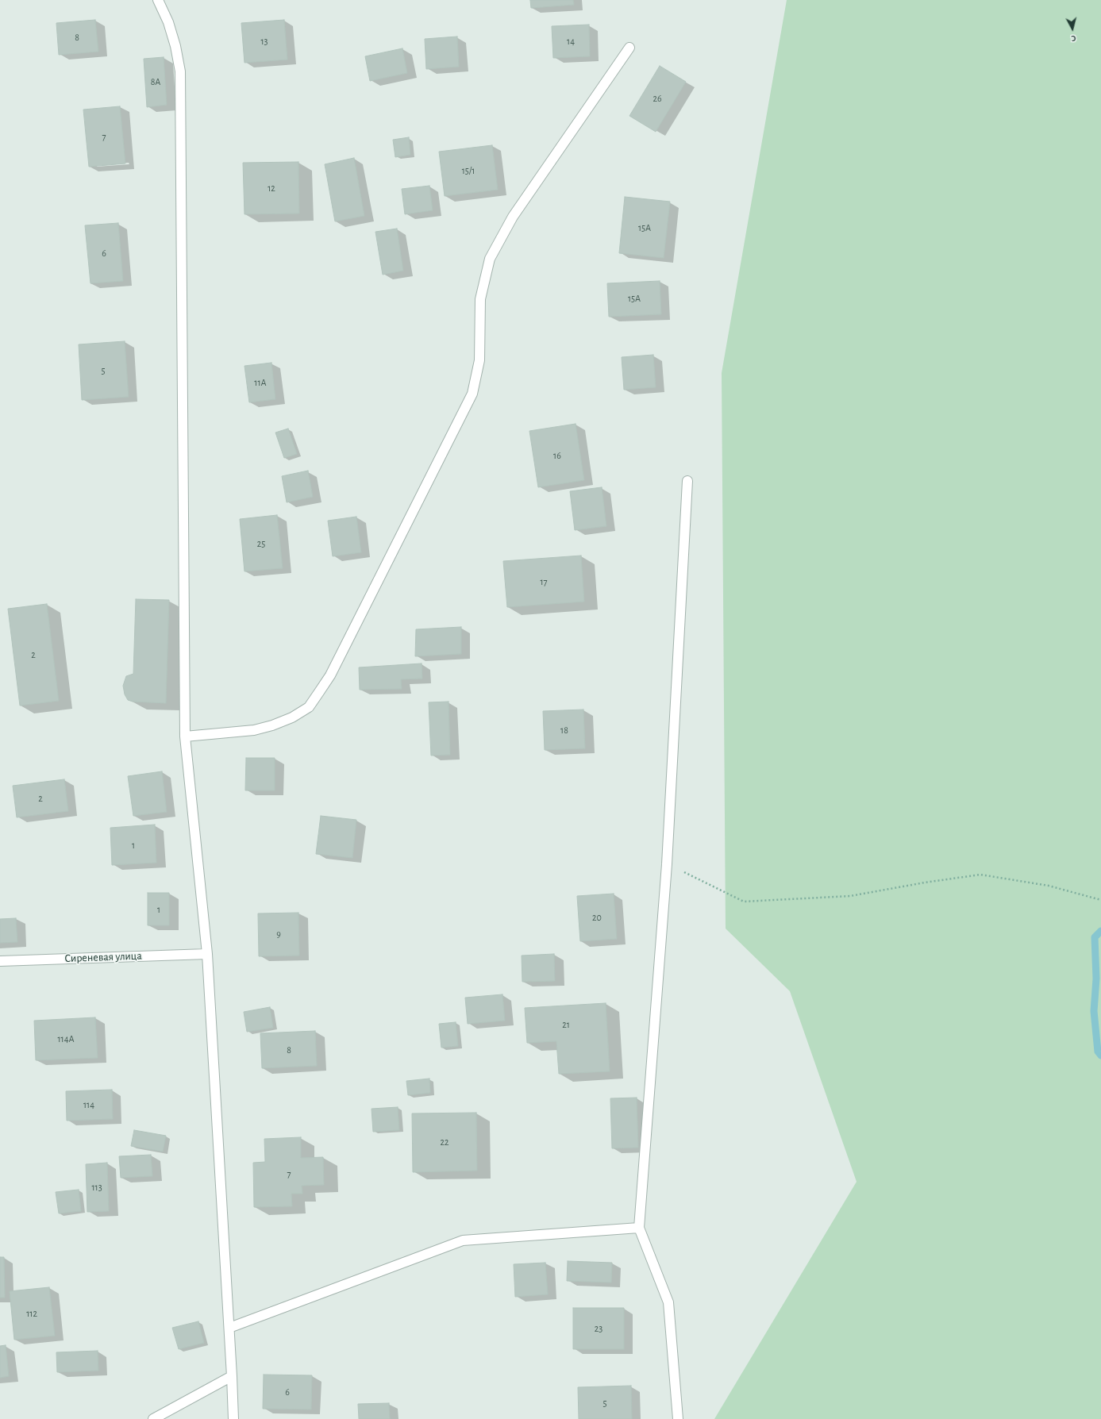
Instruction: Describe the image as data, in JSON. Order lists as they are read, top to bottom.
{
  "streets": {
    "lane": ["Сиреневая улица"]
  },
  "house_numbers": [
    "8",
    "13",
    "14",
    "8А",
    "26",
    "7",
    "15/1",
    "12",
    "15А",
    "6",
    "15А",
    "5",
    "11А",
    "16",
    "25",
    "17",
    "2",
    "18",
    "2",
    "1",
    "1",
    "20",
    "9",
    "21",
    "114А",
    "8",
    "114",
    "22",
    "7",
    "113",
    "112",
    "23",
    "6",
    "5"
  ],
  "north": "bottom"
}
